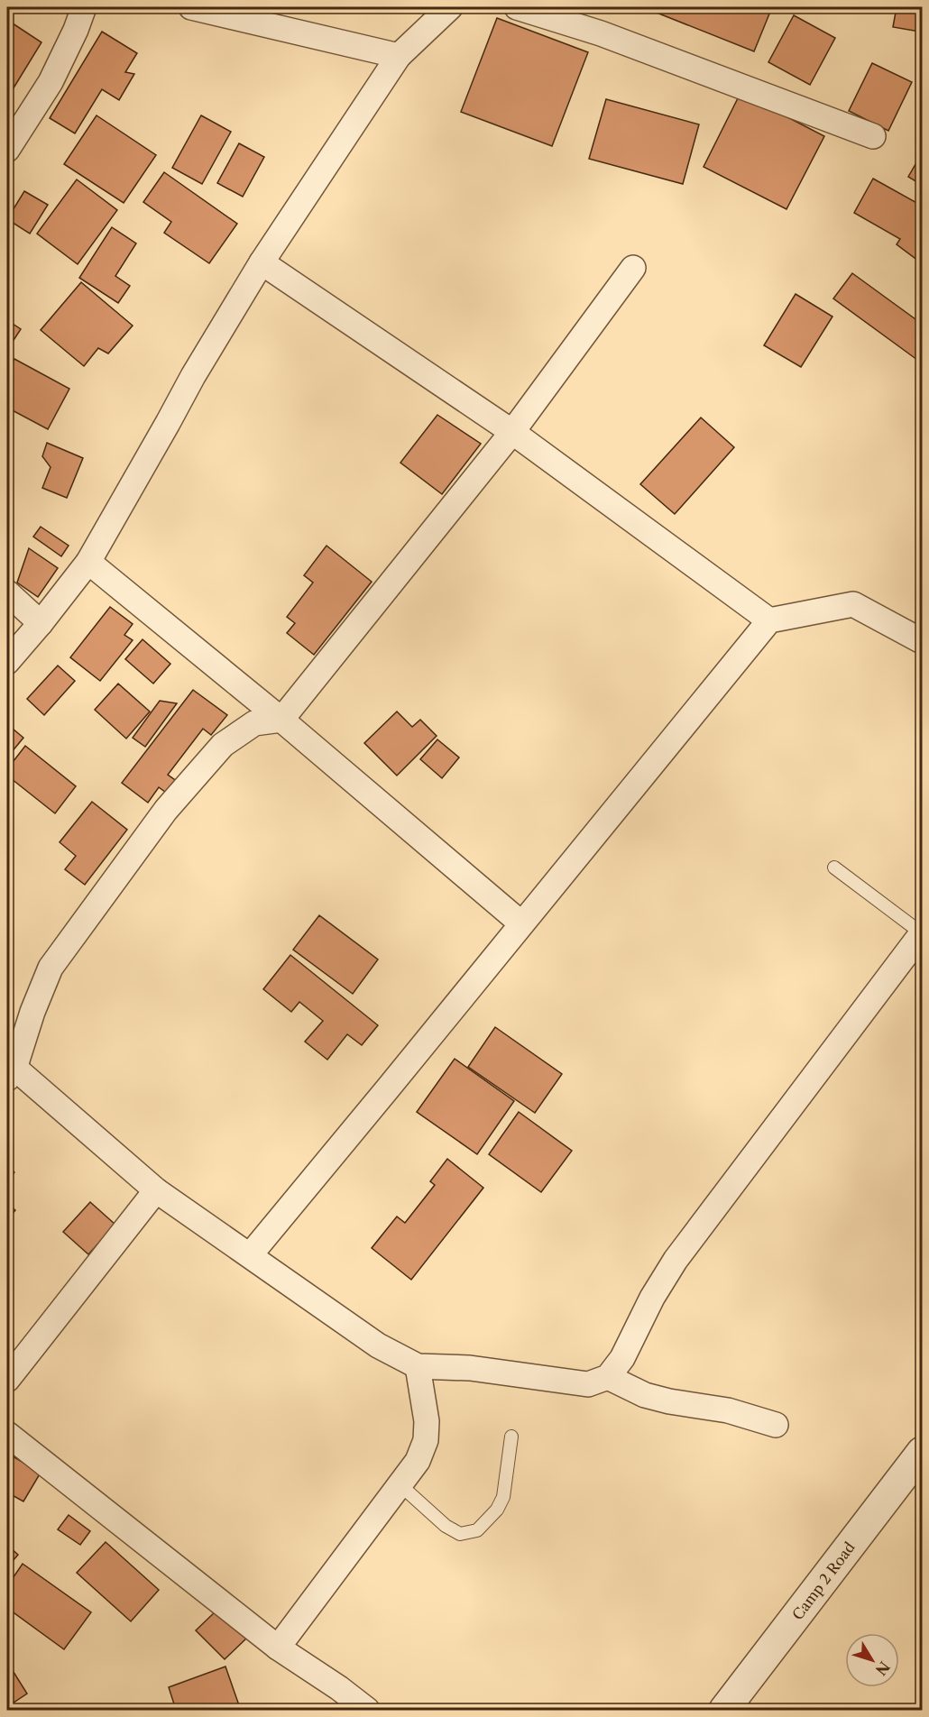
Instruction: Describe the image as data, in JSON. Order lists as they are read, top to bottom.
{
  "streets": {
    "street": ["Camp 2 Road"]
  },
  "north": "bottom right"
}
